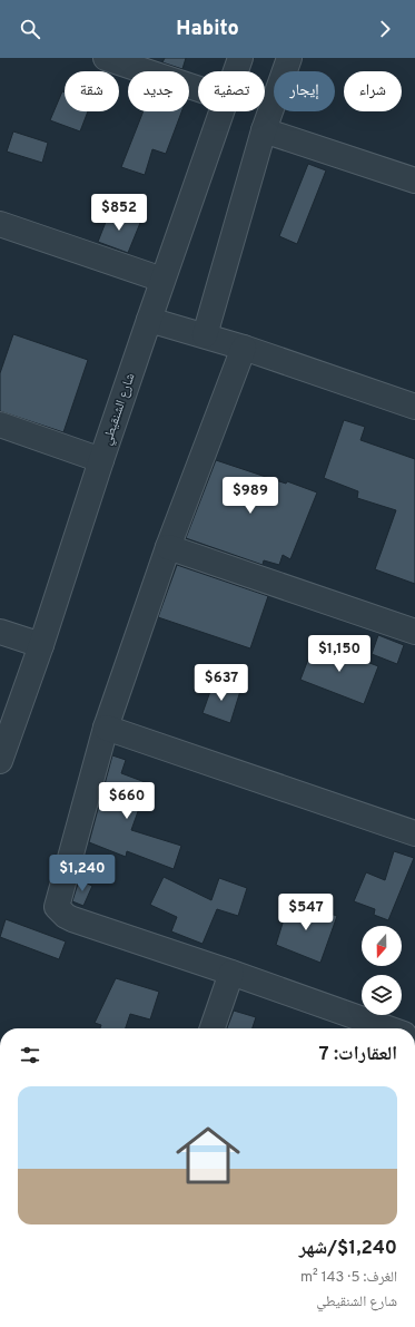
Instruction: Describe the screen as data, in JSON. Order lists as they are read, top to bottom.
{
  "streets": {
    "street": ["شارع الشنقيطي"]
  },
  "north": "bottom",
  "page": {
    "header": "Habito",
    "chip": [
      "شراء",
      "إيجار",
      "تصفية",
      "جديد",
      "شقة"
    ],
    "price": [
      "$852",
      "$989",
      "$1,150",
      "$637",
      "$660",
      "$1,240",
      "$547"
    ],
    "heading": "العقارات: 7",
    "list": [
      {
        "name": "$1,240/شهر",
        "note": "الغرف: 5 · 143 m² · شارع الشنقيطي"
      }
    ]
  }
}
